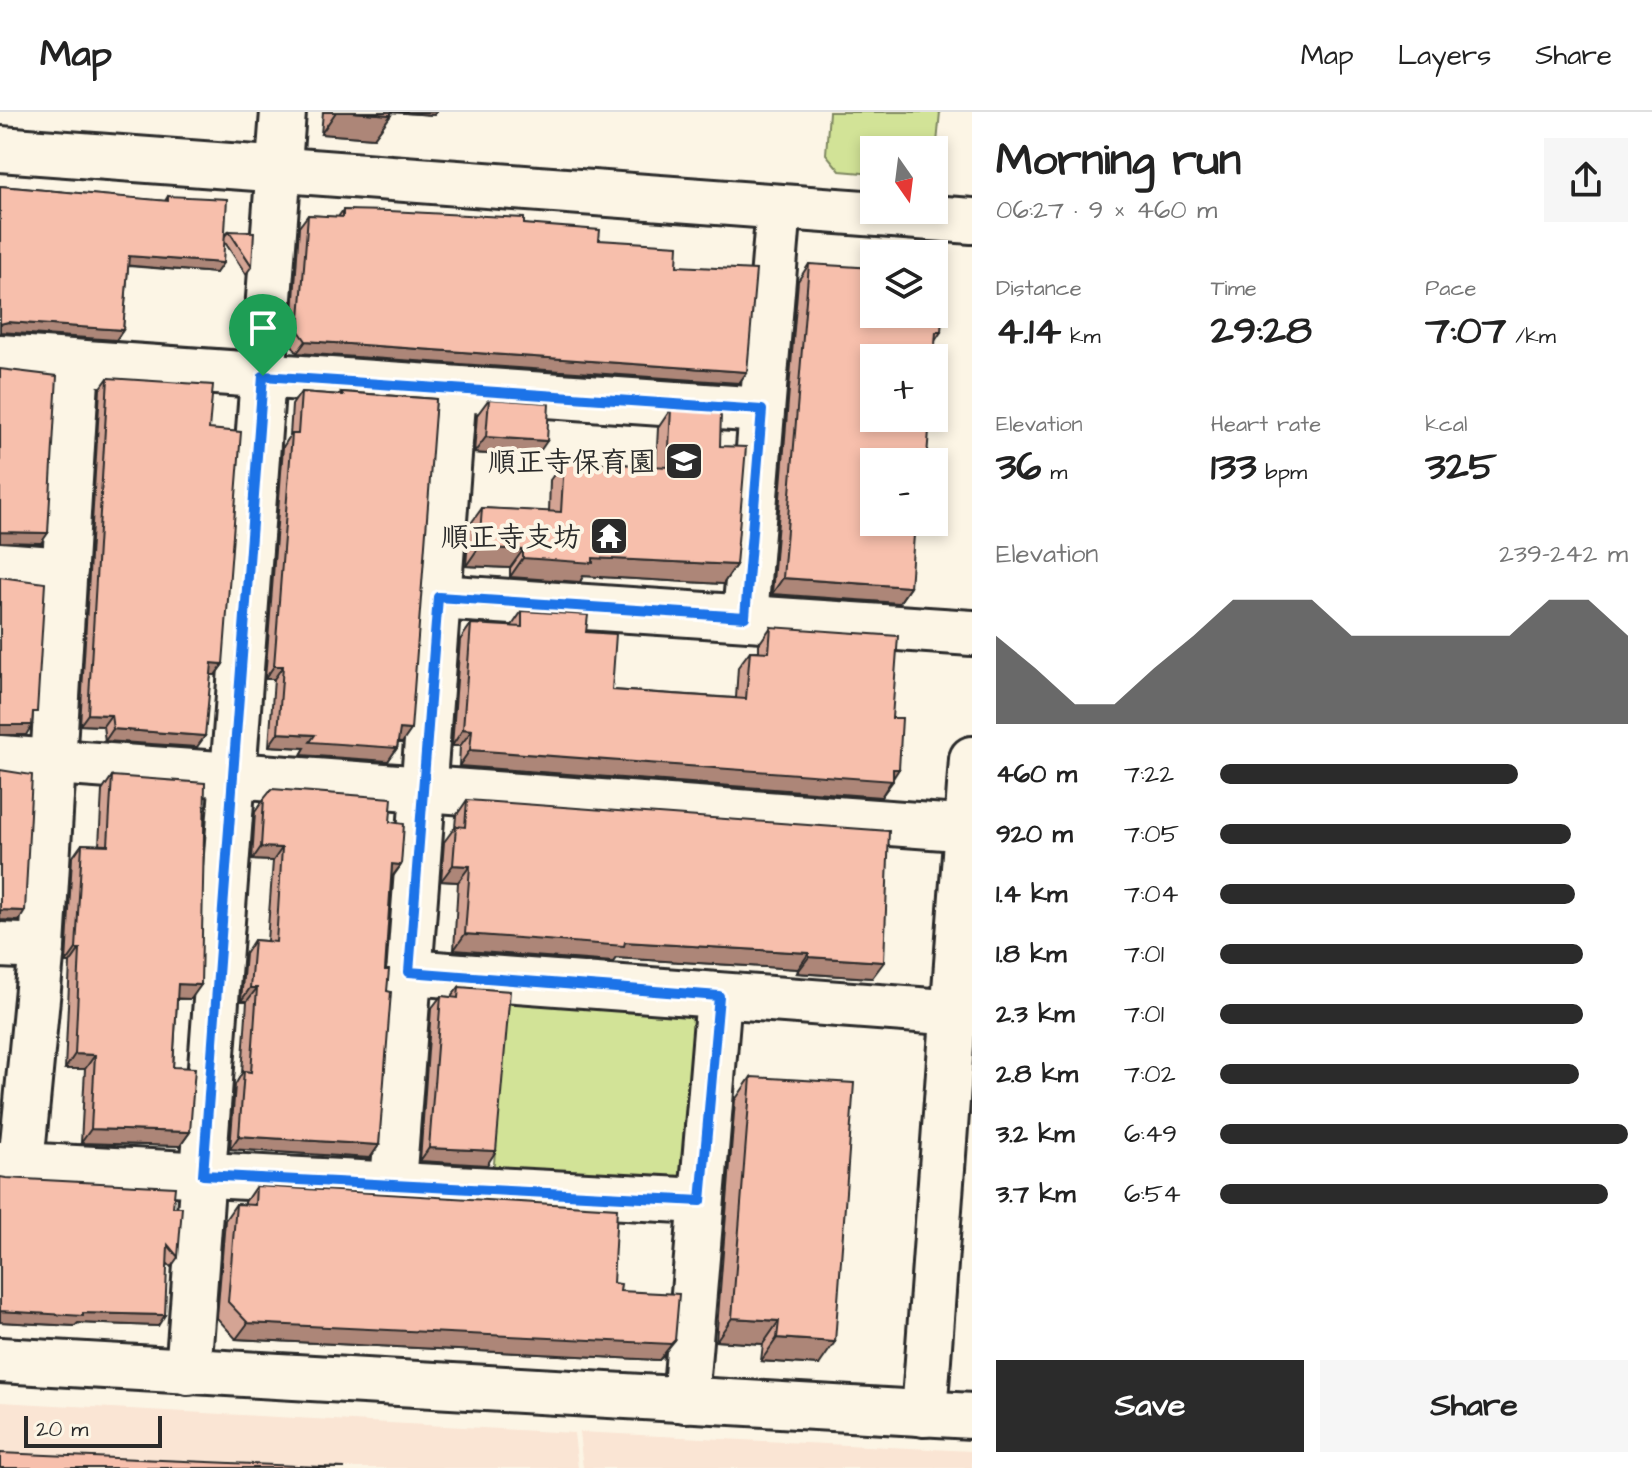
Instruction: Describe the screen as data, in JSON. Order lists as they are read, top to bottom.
{
  "places": {
    "school or university": ["順正寺保育園"],
    "temple": ["順正寺支坊"]
  },
  "scale_bar": "20 m",
  "north": "bottom",
  "page": {
    "header": "Map",
    "nav": ["Map", "Layers", "Share"],
    "heading": ["Morning run", "06:27 · 9 × 460 m"],
    "map_buttons": ["+", "−"],
    "stats": [
      ["Distance", "4.14 km"],
      ["Time", "29:28"],
      ["Pace", "7:07 /km"],
      ["Elevation", "36 m"],
      ["Heart rate", "133 bpm"],
      ["kcal", "325"]
    ],
    "chart": ["Elevation", "239–242 m"],
    "list": [
      {
        "name": "460 m",
        "note": "7:22"
      },
      {
        "name": "920 m",
        "note": "7:05"
      },
      {
        "name": "1.4 km",
        "note": "7:04"
      },
      {
        "name": "1.8 km",
        "note": "7:01"
      },
      {
        "name": "2.3 km",
        "note": "7:01"
      },
      {
        "name": "2.8 km",
        "note": "7:02"
      },
      {
        "name": "3.2 km",
        "note": "6:49"
      },
      {
        "name": "3.7 km",
        "note": "6:54"
      }
    ],
    "buttons": ["Save", "Share"],
    "scale": "20 m"
  }
}
